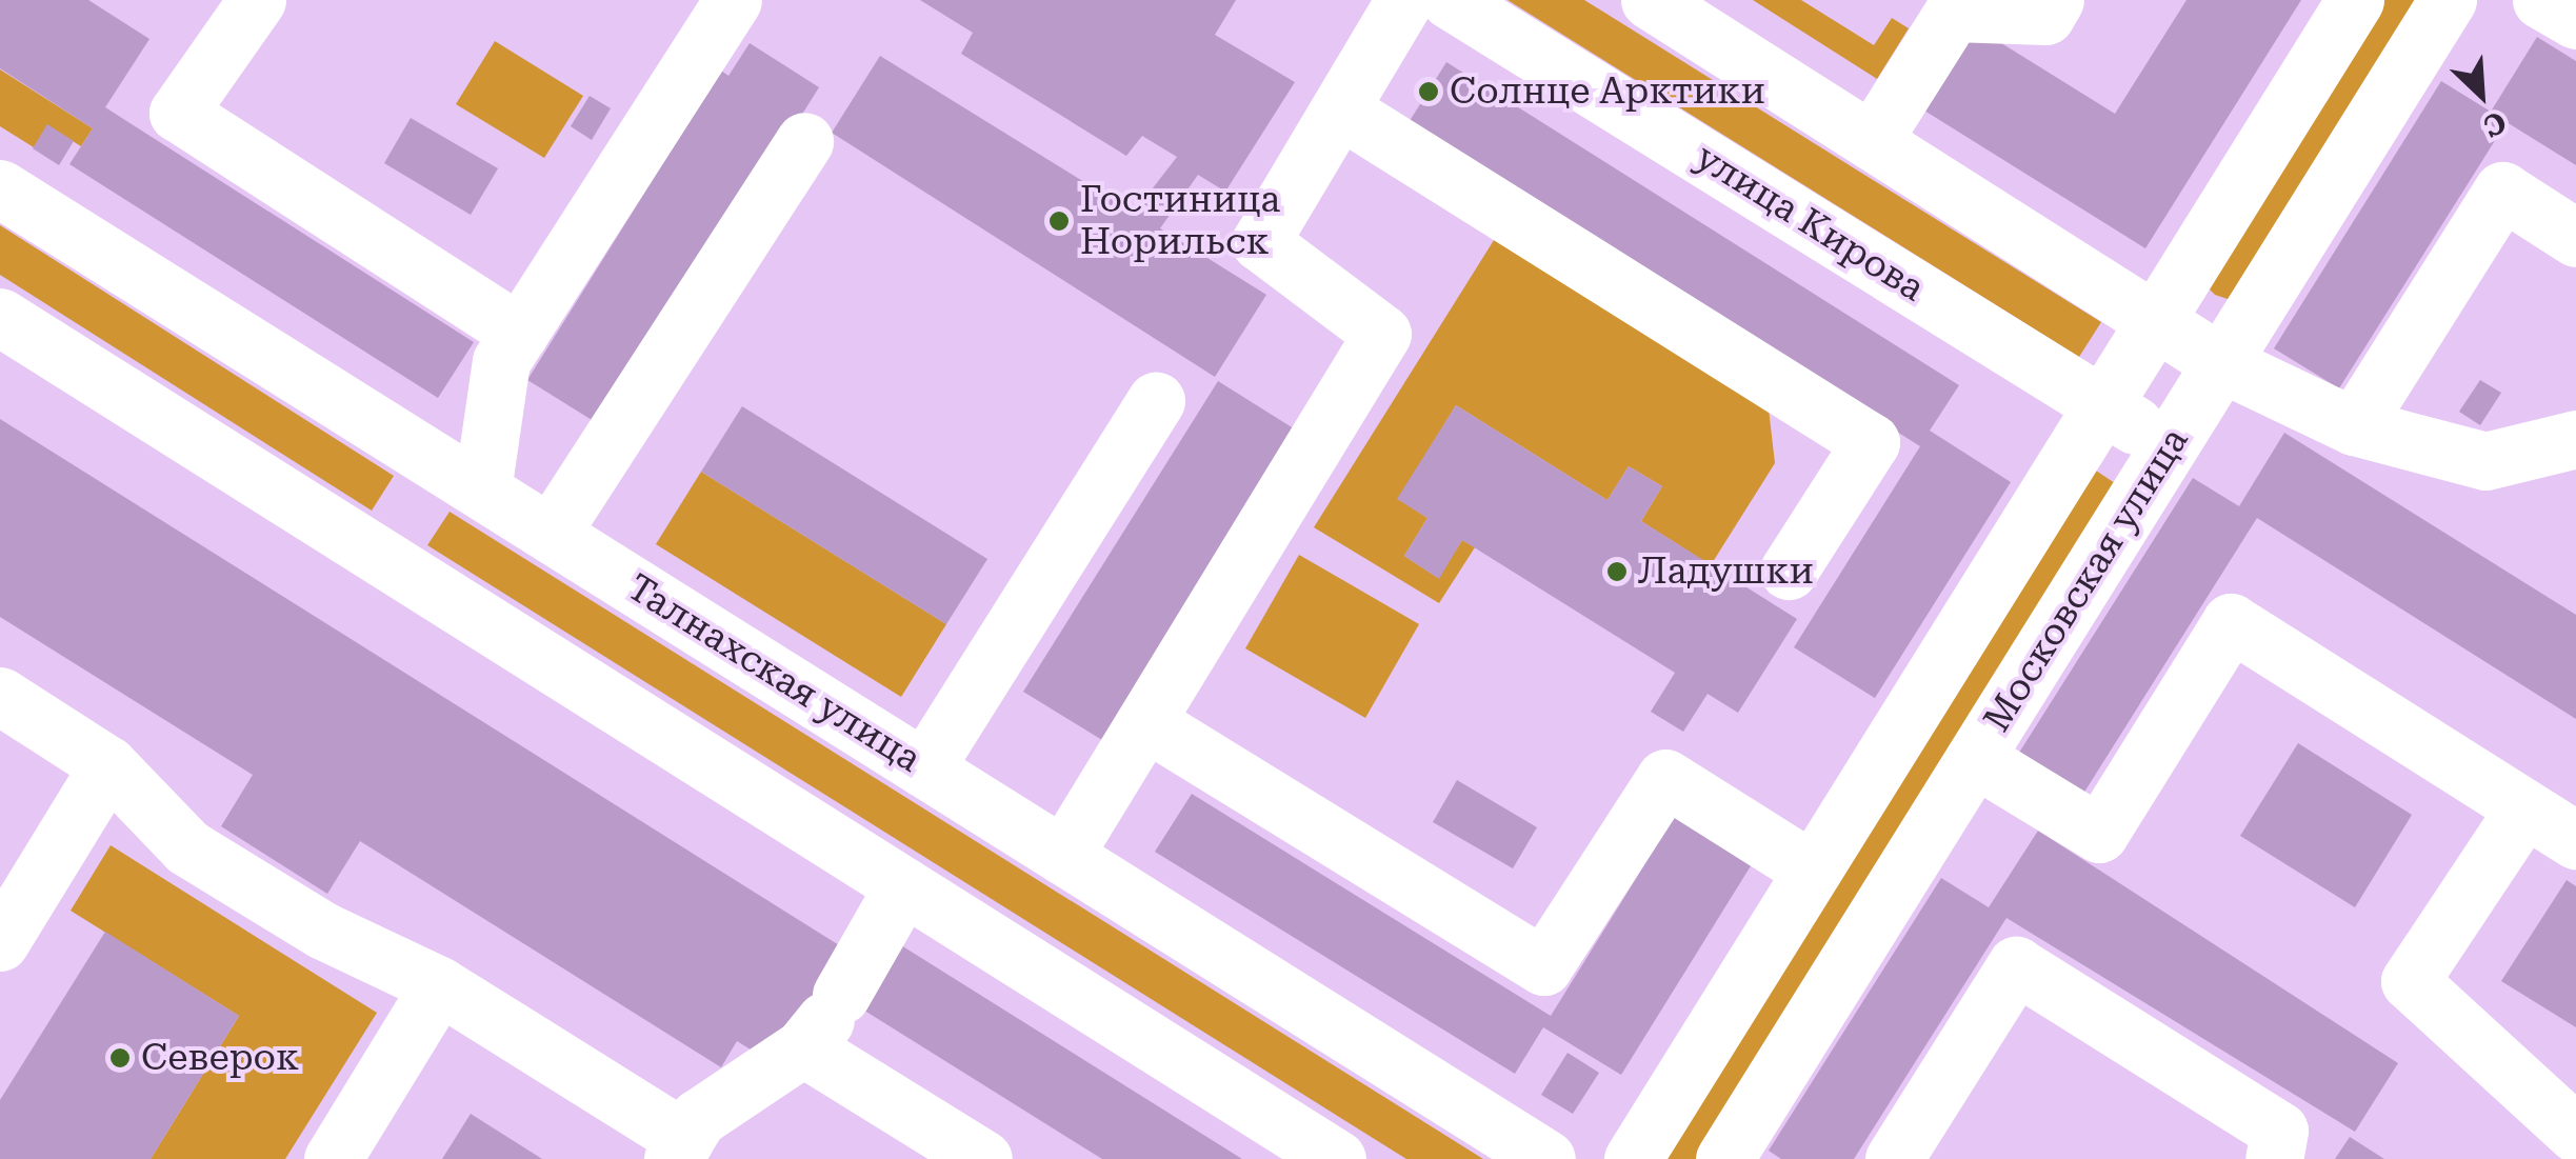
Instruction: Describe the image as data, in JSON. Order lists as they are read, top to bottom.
{
  "streets": {
    "street": ["улица Кирова", "Московская улица", "Талнахская улица"]
  },
  "crossings": [
    ["улица Кирова", "Московская улица"]
  ],
  "places": [
    "Солнце Арктики",
    "Гостиница Норильск",
    "Ладушки",
    "Северок"
  ],
  "north": "bottom right"
}
